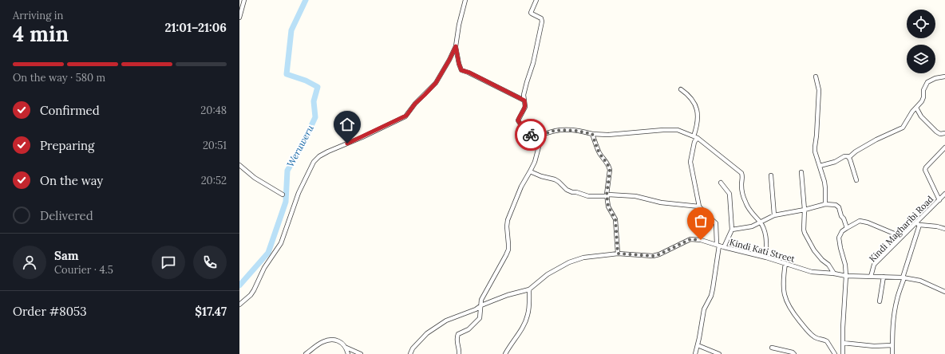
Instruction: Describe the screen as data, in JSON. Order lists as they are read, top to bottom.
{
  "streets": {
    "street": ["Kindi Magharibi Road", "Kindi Kati Street"]
  },
  "crossings": [
    ["Kindi Magharibi Road", "Kindi Kati Street"]
  ],
  "water": ["Weruweru"],
  "page": {
    "heading": ["4 min", "Arriving in", "21:01–21:06"],
    "panel": [
      "Sam",
      "Courier · 4.5",
      "Order #8053",
      "$17.47"
    ],
    "bar": "On the way · 580 m",
    "list": [
      ["Confirmed", "20:48"],
      ["Preparing", "20:51"],
      ["On the way", "20:52"],
      "Delivered"
    ]
  }
}
